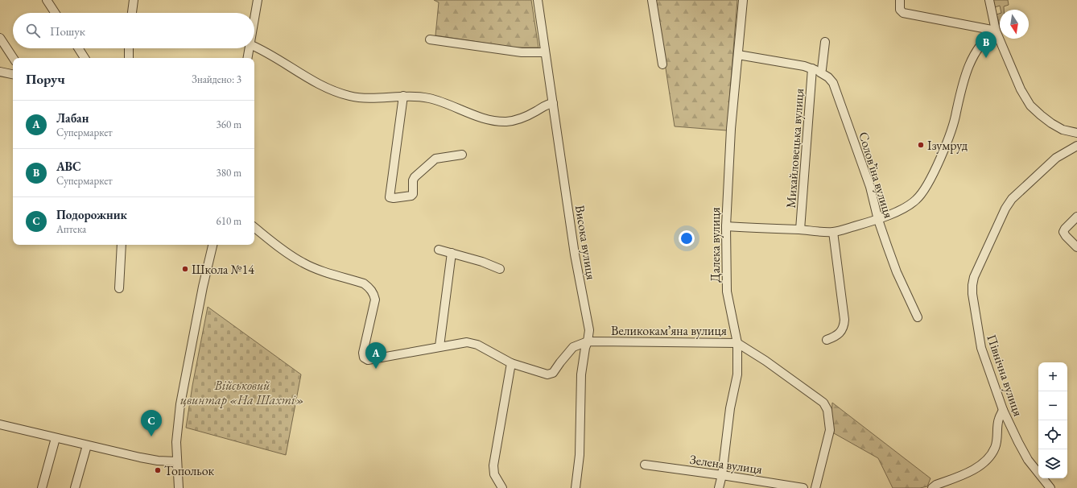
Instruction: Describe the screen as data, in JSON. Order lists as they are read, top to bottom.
{
  "streets": {
    "street": [
      "Михайловецька вулиця",
      "Соловʼїна вулиця",
      "Висока вулиця",
      "Далека вулиця",
      "Великокамʼяна вулиця",
      "Північна вулиця",
      "Зелена вулиця"
    ]
  },
  "crossings": [
    ["Михайловецька вулиця", "Соловʼїна вулиця"],
    ["Соловʼїна вулиця", "Далека вулиця"],
    ["Висока вулиця", "Великокамʼяна вулиця"],
    ["Далека вулиця", "Великокамʼяна вулиця"],
    ["Далека вулиця", "Зелена вулиця"]
  ],
  "parks": ["Військовий цвинтар «На Шахті»"],
  "places": ["Ізумруд", "Школа №14", "Топольок"],
  "north": "bottom",
  "page": {
    "search": "Пошук",
    "pins": ["B", "A", "C"],
    "heading": ["Поруч", "Знайдено: 3"],
    "list": [
      {
        "mark": "A",
        "name": "Лабан",
        "note": "Супермаркет",
        "value": "360 m"
      },
      {
        "mark": "B",
        "name": "ABC",
        "note": "Супермаркет",
        "value": "380 m"
      },
      {
        "mark": "C",
        "name": "Подорожник",
        "note": "Аптека",
        "value": "610 m"
      }
    ],
    "map_buttons": ["+", "−"]
  }
}
